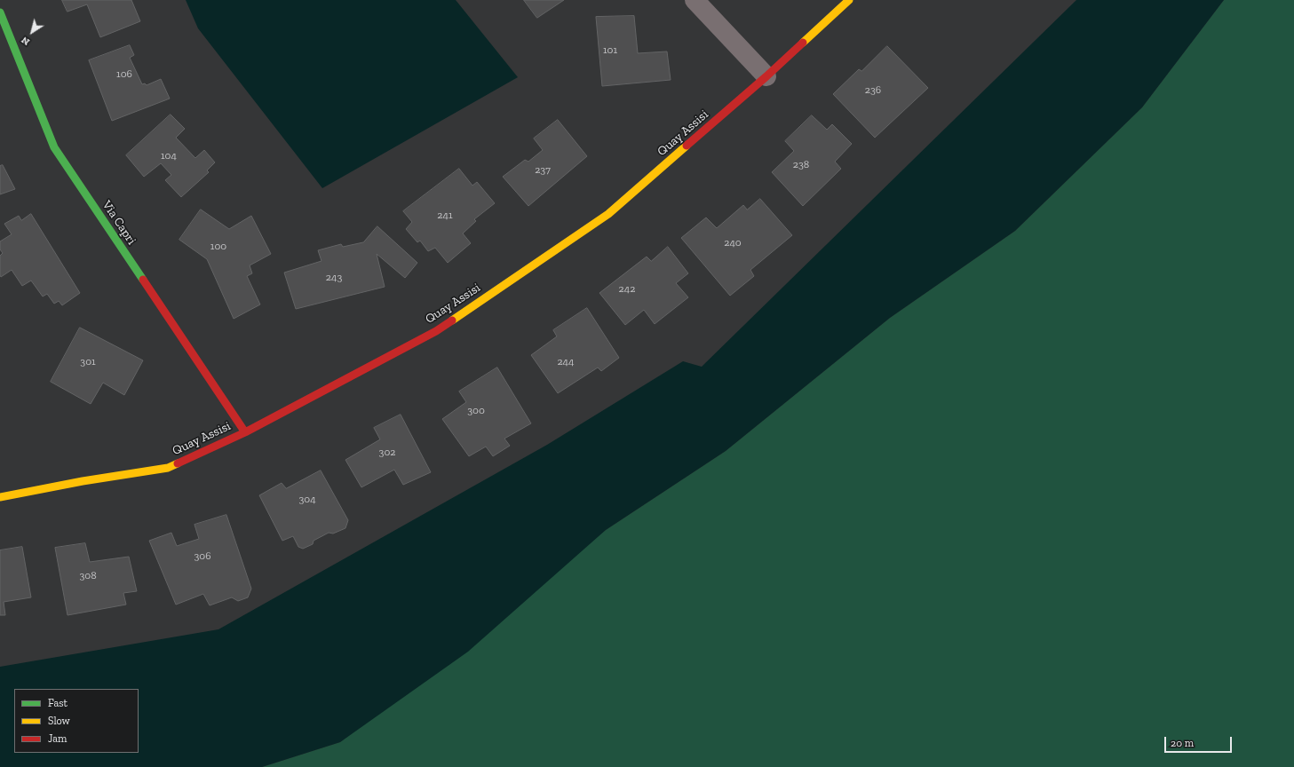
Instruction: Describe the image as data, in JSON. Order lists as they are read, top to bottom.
{
  "streets": {
    "street": ["Quay Assisi", "Via Capri"]
  },
  "crossings": [
    ["Quay Assisi", "Via Capri"]
  ],
  "house_numbers": [
    "101",
    "106",
    "236",
    "104",
    "238",
    "237",
    "241",
    "240",
    "100",
    "243",
    "242",
    "301",
    "244",
    "300",
    "302",
    "304",
    "306",
    "308"
  ],
  "legend": ["Fast", "Slow", "Jam"],
  "scale_bar": "20 m",
  "north": "bottom left"
}
